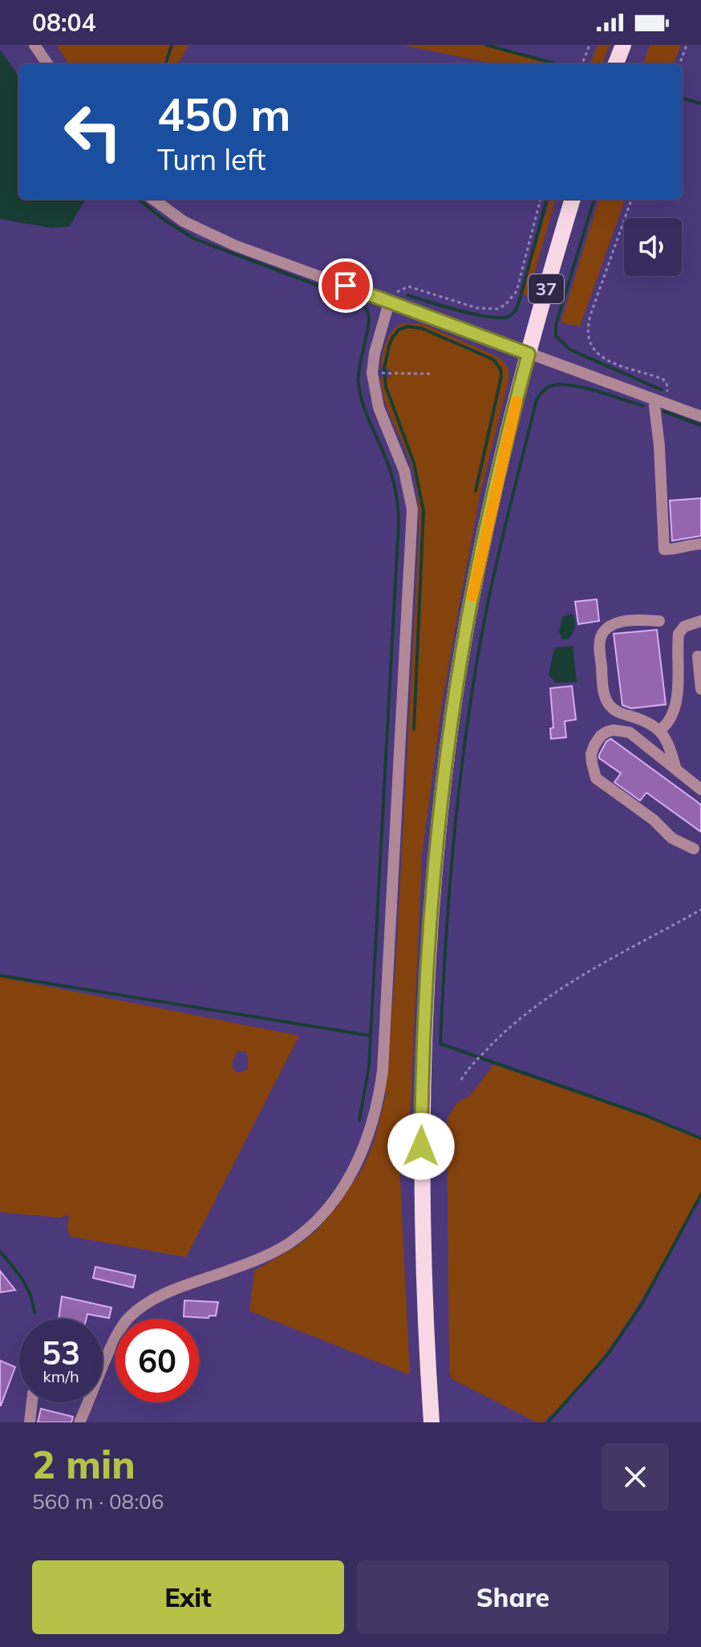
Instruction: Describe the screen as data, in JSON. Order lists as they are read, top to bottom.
{
  "streets": {
    "main road": ["37"]
  },
  "page": {
    "status": "08:04",
    "turn": ["450 m", "Turn left"],
    "speed": "53 km/h",
    "limit": "60",
    "heading": ["2 min", "560 m · 08:06"],
    "buttons": ["Exit", "Share"]
  }
}
